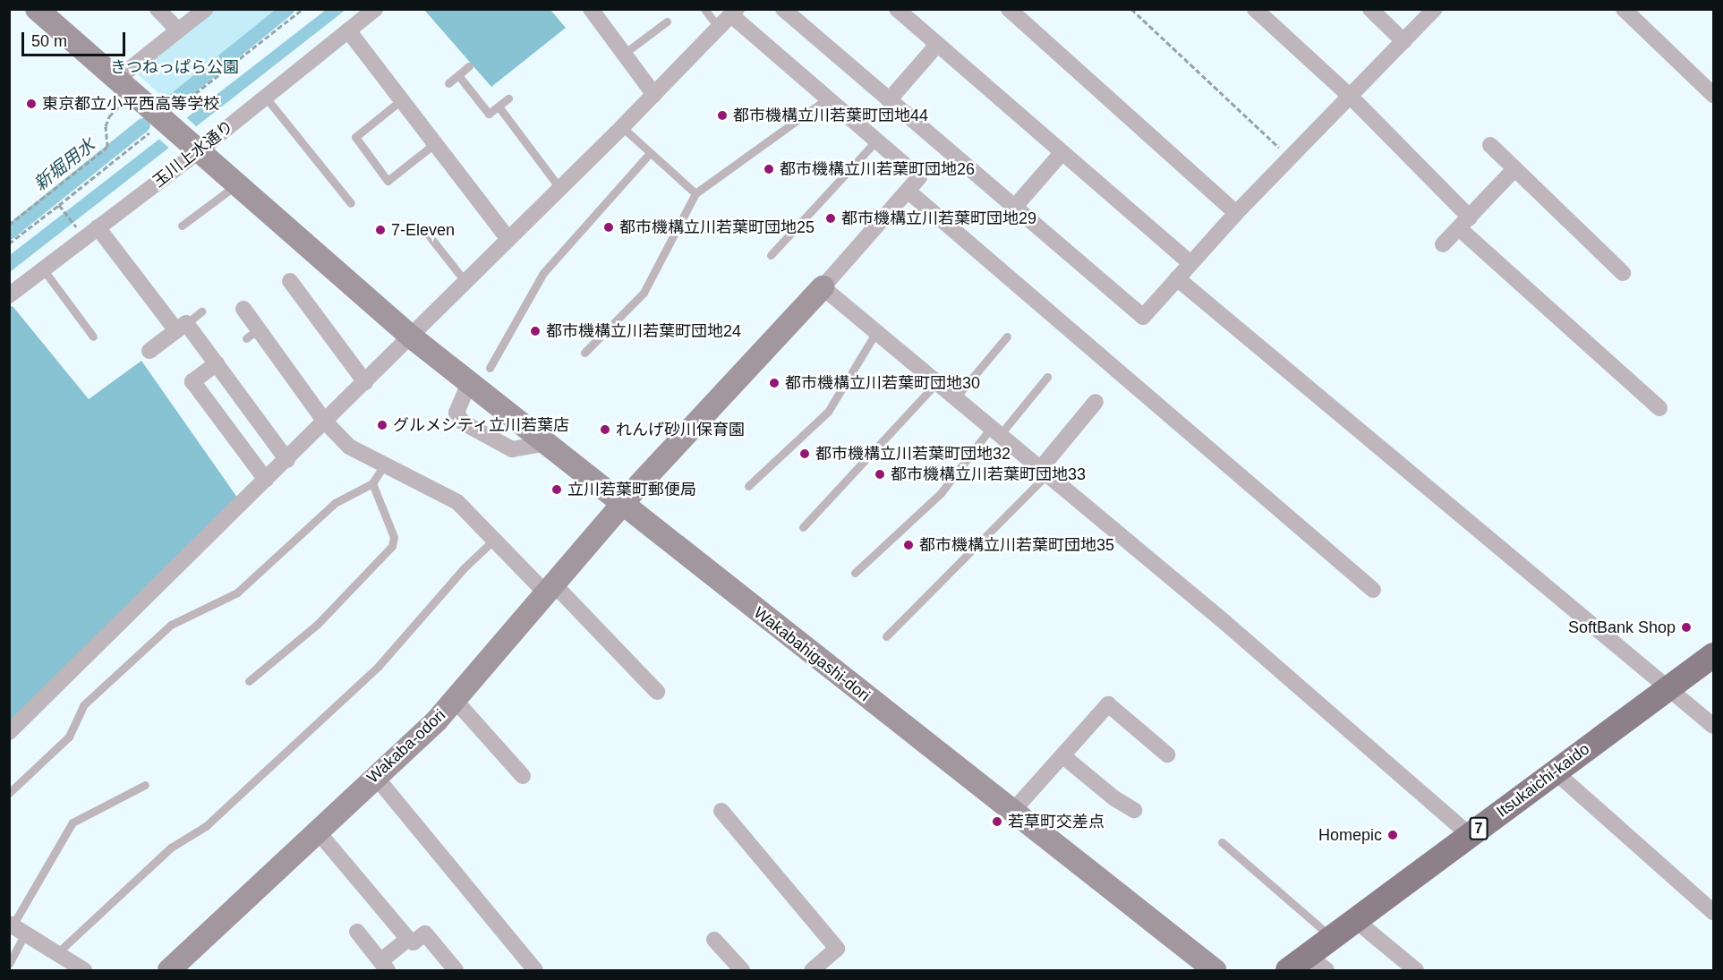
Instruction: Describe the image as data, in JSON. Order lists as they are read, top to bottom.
{
  "streets": {
    "main road": ["Itsukaichi-kaido", "7"],
    "street": ["玉川上水通り", "Wakabahigashi-dori", "Wakaba-odori"]
  },
  "crossings": [
    ["玉川上水通り", "Wakabahigashi-dori"],
    ["Wakabahigashi-dori", "Wakaba-odori"],
    ["Itsukaichi-kaido", "7"]
  ],
  "water": ["新堀用水"],
  "parks": ["きつねっぱら公園"],
  "places": [
    "東京都立小平西高等学校",
    "都市機構立川若葉町団地44",
    "都市機構立川若葉町団地26",
    "都市機構立川若葉町団地29",
    "都市機構立川若葉町団地25",
    "7-Eleven",
    "都市機構立川若葉町団地24",
    "都市機構立川若葉町団地30",
    "グルメシティ立川若葉店",
    "れんげ砂川保育園",
    "都市機構立川若葉町団地32",
    "都市機構立川若葉町団地33",
    "立川若葉町郵便局",
    "都市機構立川若葉町団地35",
    "SoftBank Shop",
    "若草町交差点",
    "Homepic"
  ],
  "scale_bar": "50 m"
}
